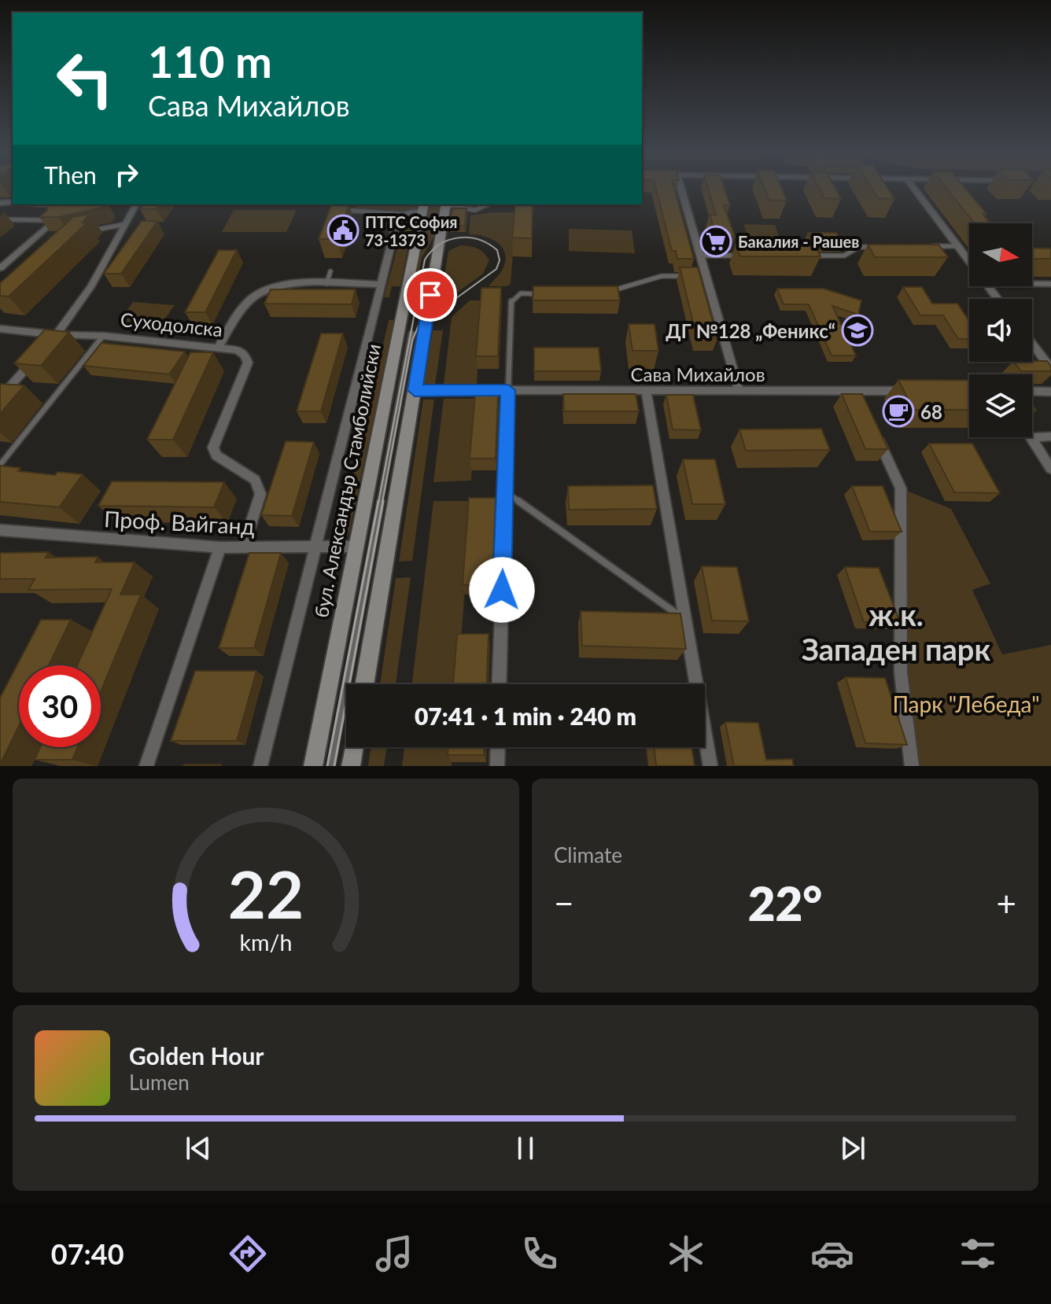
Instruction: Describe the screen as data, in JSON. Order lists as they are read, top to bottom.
{
  "streets": {
    "street": [
      "Суходолска",
      "Сава Михайлов",
      "бул. Александър Стамболийски",
      "Проф. Вайганд"
    ]
  },
  "crossings": [
    ["Суходолска", "Проф. Вайганд"],
    ["бул. Александър Стамболийски", "Проф. Вайганд"]
  ],
  "districts": ["ж.к. Западен парк"],
  "parks": ["Парк \"Лебеда\""],
  "places": {
    "public building": ["ПТТС София 73-1373"],
    "supermarket": ["Бакалия - Рашев"],
    "school or university": ["ДГ №128 „Феникс“"],
    "cafe": ["68"]
  },
  "north": "right",
  "page": {
    "turn": ["110 m", "Сава Михайлов"],
    "then": "Then",
    "limit": "30",
    "trip": "07:41 · 1 min · 240 m",
    "tile": "Climate",
    "heat": ["−", "22°", "+"],
    "song": ["Golden Hour", "Lumen"],
    "tabs": "07:40",
    "gauge": ["22", "km/h"]
  }
}
